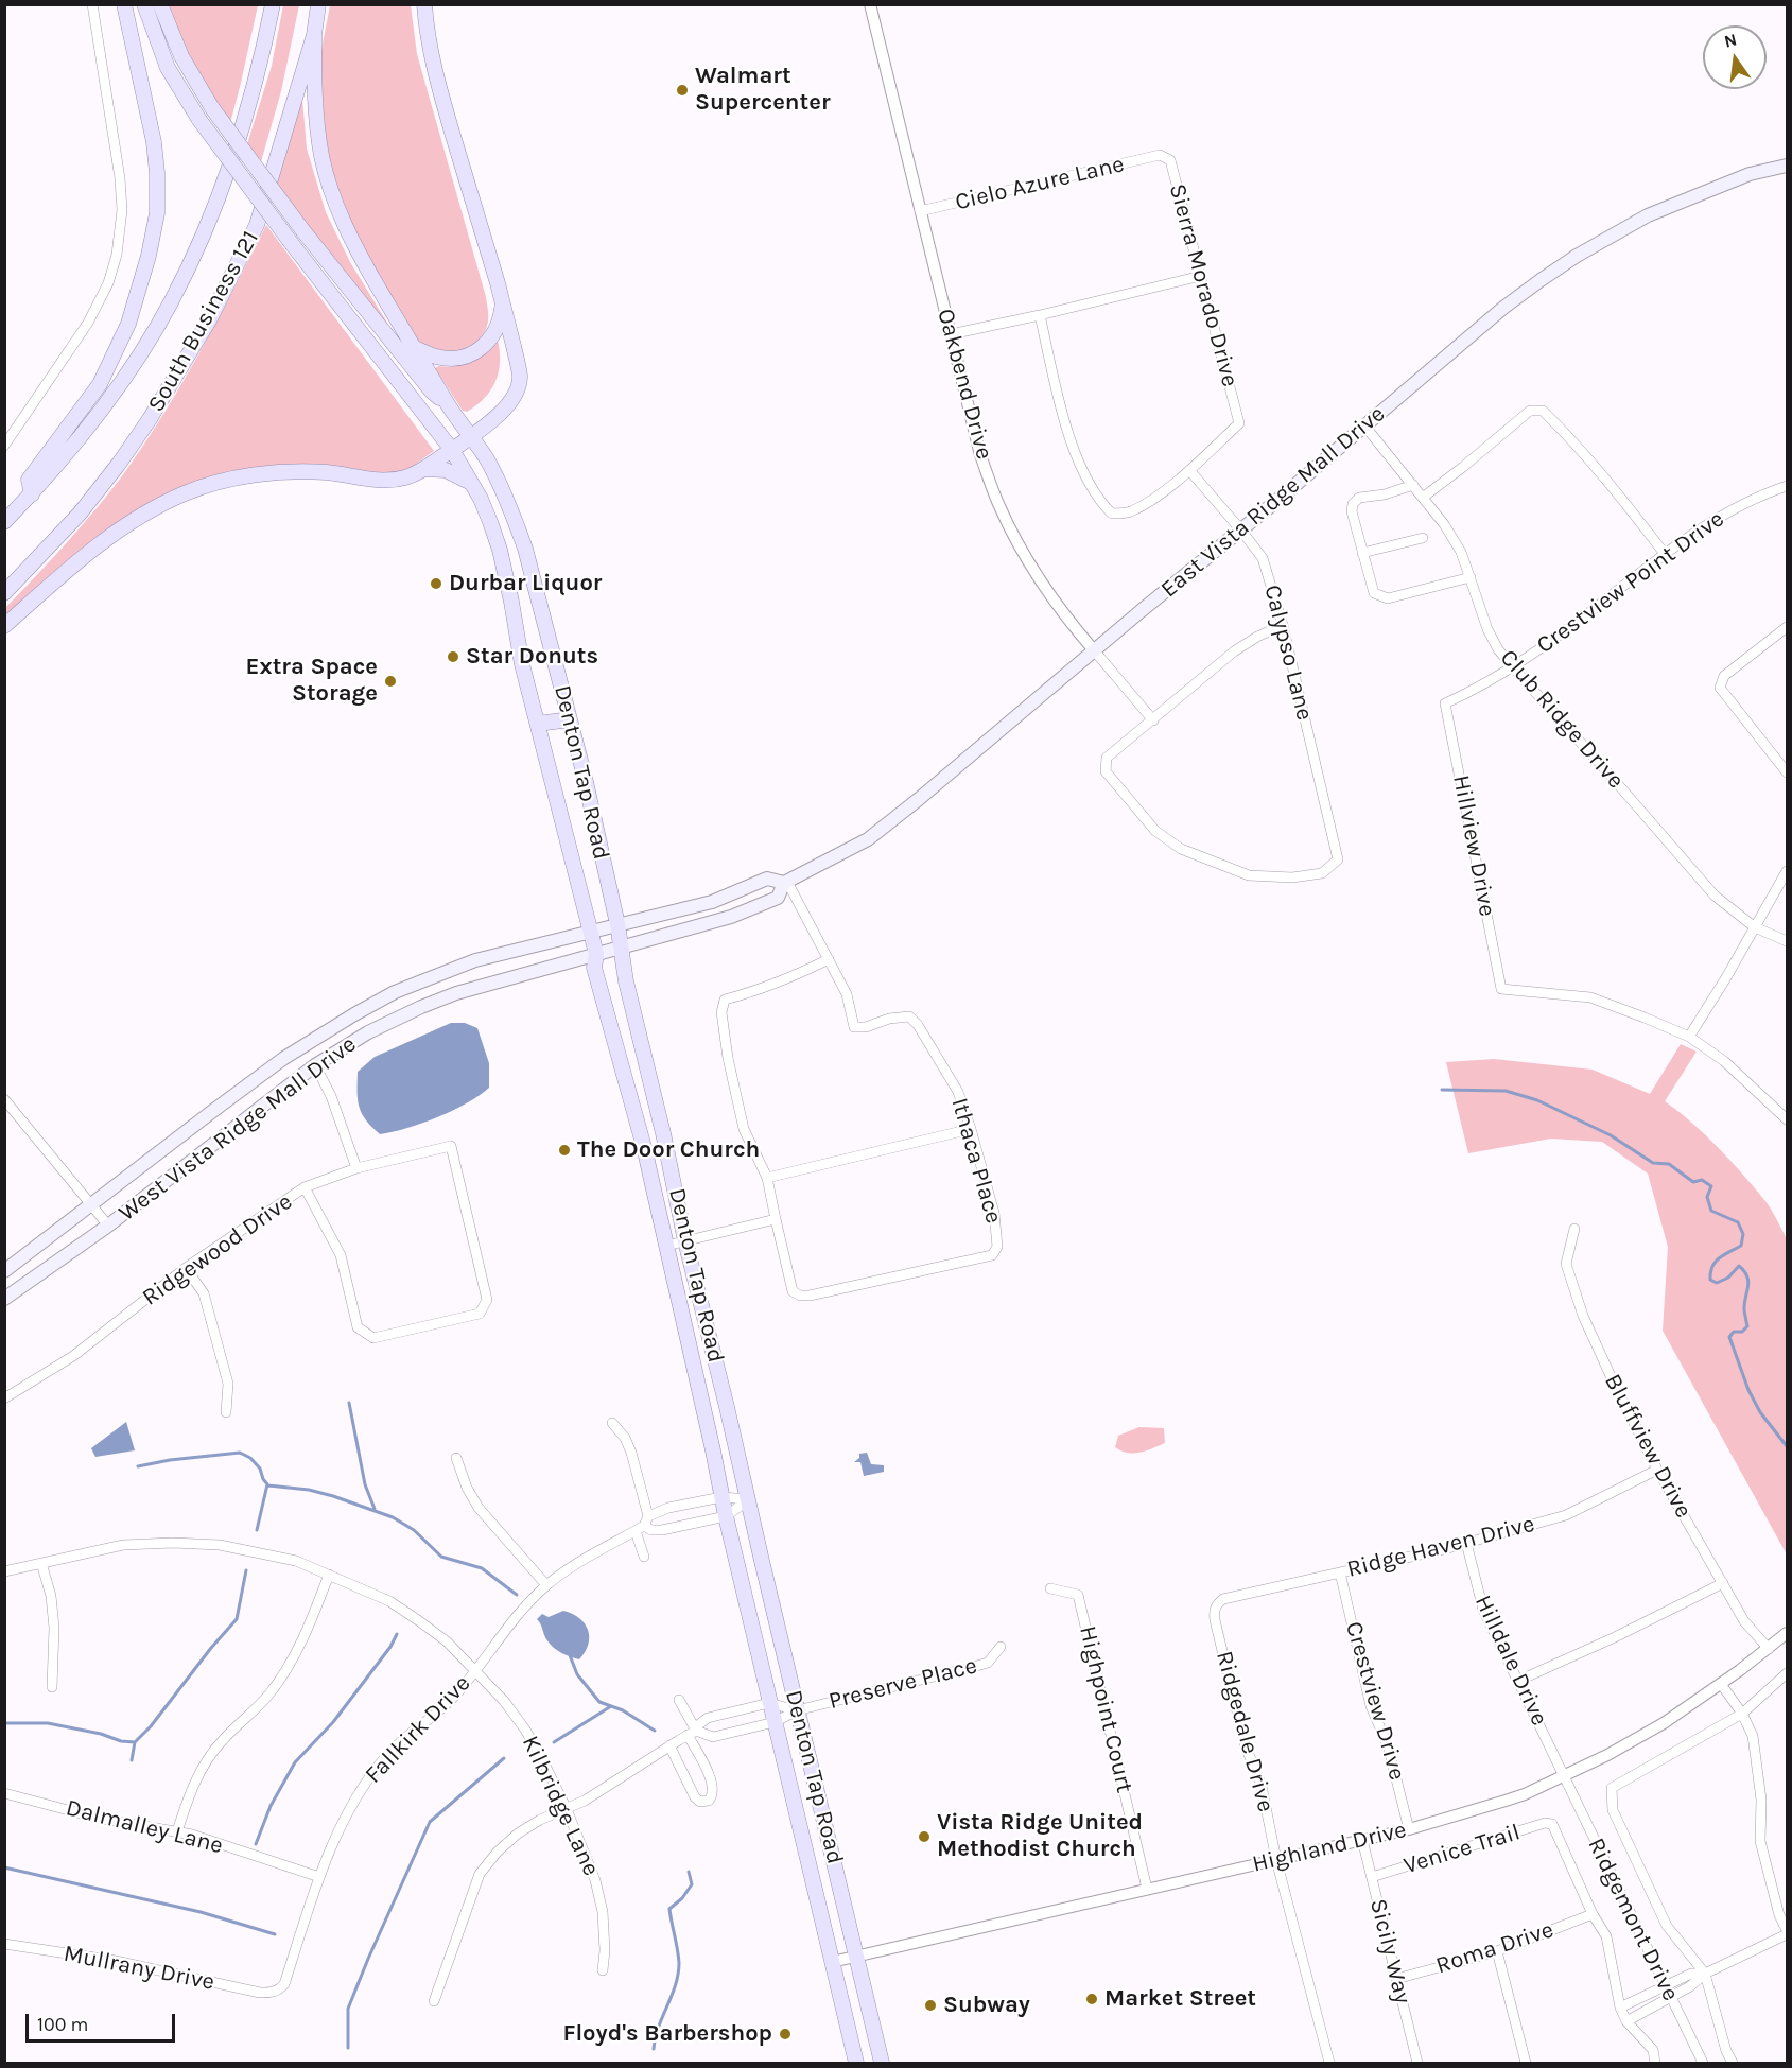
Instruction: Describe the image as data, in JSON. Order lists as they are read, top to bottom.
{
  "streets": {
    "main road": [
      "South Business 121",
      "East Vista Ridge Mall Drive",
      "Denton Tap Road",
      "West Vista Ridge Mall Drive"
    ],
    "street": [
      "Cielo Azure Lane",
      "Sierra Morado Drive",
      "Oakbend Drive",
      "Crestview Point Drive",
      "Calypso Lane",
      "Club Ridge Drive",
      "Hillview Drive",
      "Ithaca Place",
      "Ridgewood Drive",
      "Bluffview Drive",
      "Ridge Haven Drive",
      "Hilldale Drive",
      "Preserve Place",
      "Crestview Drive",
      "Highpoint Court",
      "Fallkirk Drive",
      "Ridgedale Drive",
      "Kilbridge Lane",
      "Dalmalley Lane",
      "Highland Drive",
      "Venice Trail",
      "Ridgemont Drive",
      "Roma Drive",
      "Sicily Way",
      "Mullrany Drive"
    ]
  },
  "crossings": [
    ["Cielo Azure Lane", "Sierra Morado Drive"],
    ["Cielo Azure Lane", "Oakbend Drive"],
    ["Sierra Morado Drive", "Calypso Lane"],
    ["Oakbend Drive", "East Vista Ridge Mall Drive"],
    ["Oakbend Drive", "Calypso Lane"],
    ["East Vista Ridge Mall Drive", "Calypso Lane"],
    ["East Vista Ridge Mall Drive", "Club Ridge Drive"],
    ["East Vista Ridge Mall Drive", "Denton Tap Road"],
    ["East Vista Ridge Mall Drive", "West Vista Ridge Mall Drive"],
    ["East Vista Ridge Mall Drive", "Ithaca Place"],
    ["Crestview Point Drive", "Club Ridge Drive"],
    ["Crestview Point Drive", "Hillview Drive"],
    ["Denton Tap Road", "West Vista Ridge Mall Drive"],
    ["Denton Tap Road", "Preserve Place"],
    ["Denton Tap Road", "Fallkirk Drive"],
    ["Denton Tap Road", "Highland Drive"],
    ["Bluffview Drive", "Ridge Haven Drive"],
    ["Bluffview Drive", "Highland Drive"],
    ["Ridge Haven Drive", "Hilldale Drive"],
    ["Ridge Haven Drive", "Crestview Drive"],
    ["Ridge Haven Drive", "Ridgedale Drive"],
    ["Hilldale Drive", "Highland Drive"],
    ["Hilldale Drive", "Ridgemont Drive"],
    ["Crestview Drive", "Highland Drive"],
    ["Highpoint Court", "Highland Drive"],
    ["Fallkirk Drive", "Kilbridge Lane"],
    ["Fallkirk Drive", "Dalmalley Lane"],
    ["Fallkirk Drive", "Mullrany Drive"],
    ["Ridgedale Drive", "Highland Drive"],
    ["Highland Drive", "Ridgemont Drive"],
    ["Highland Drive", "Sicily Way"],
    ["Venice Trail", "Roma Drive"],
    ["Venice Trail", "Sicily Way"],
    ["Roma Drive", "Sicily Way"]
  ],
  "places": [
    "Walmart Supercenter",
    "Durbar Liquor",
    "Star Donuts",
    "Extra Space Storage",
    "The Door Church",
    "Vista Ridge United Methodist Church",
    "Market Street",
    "Subway",
    "Floyd's Barbershop"
  ],
  "scale_bar": "100 m",
  "north": "top"
}
